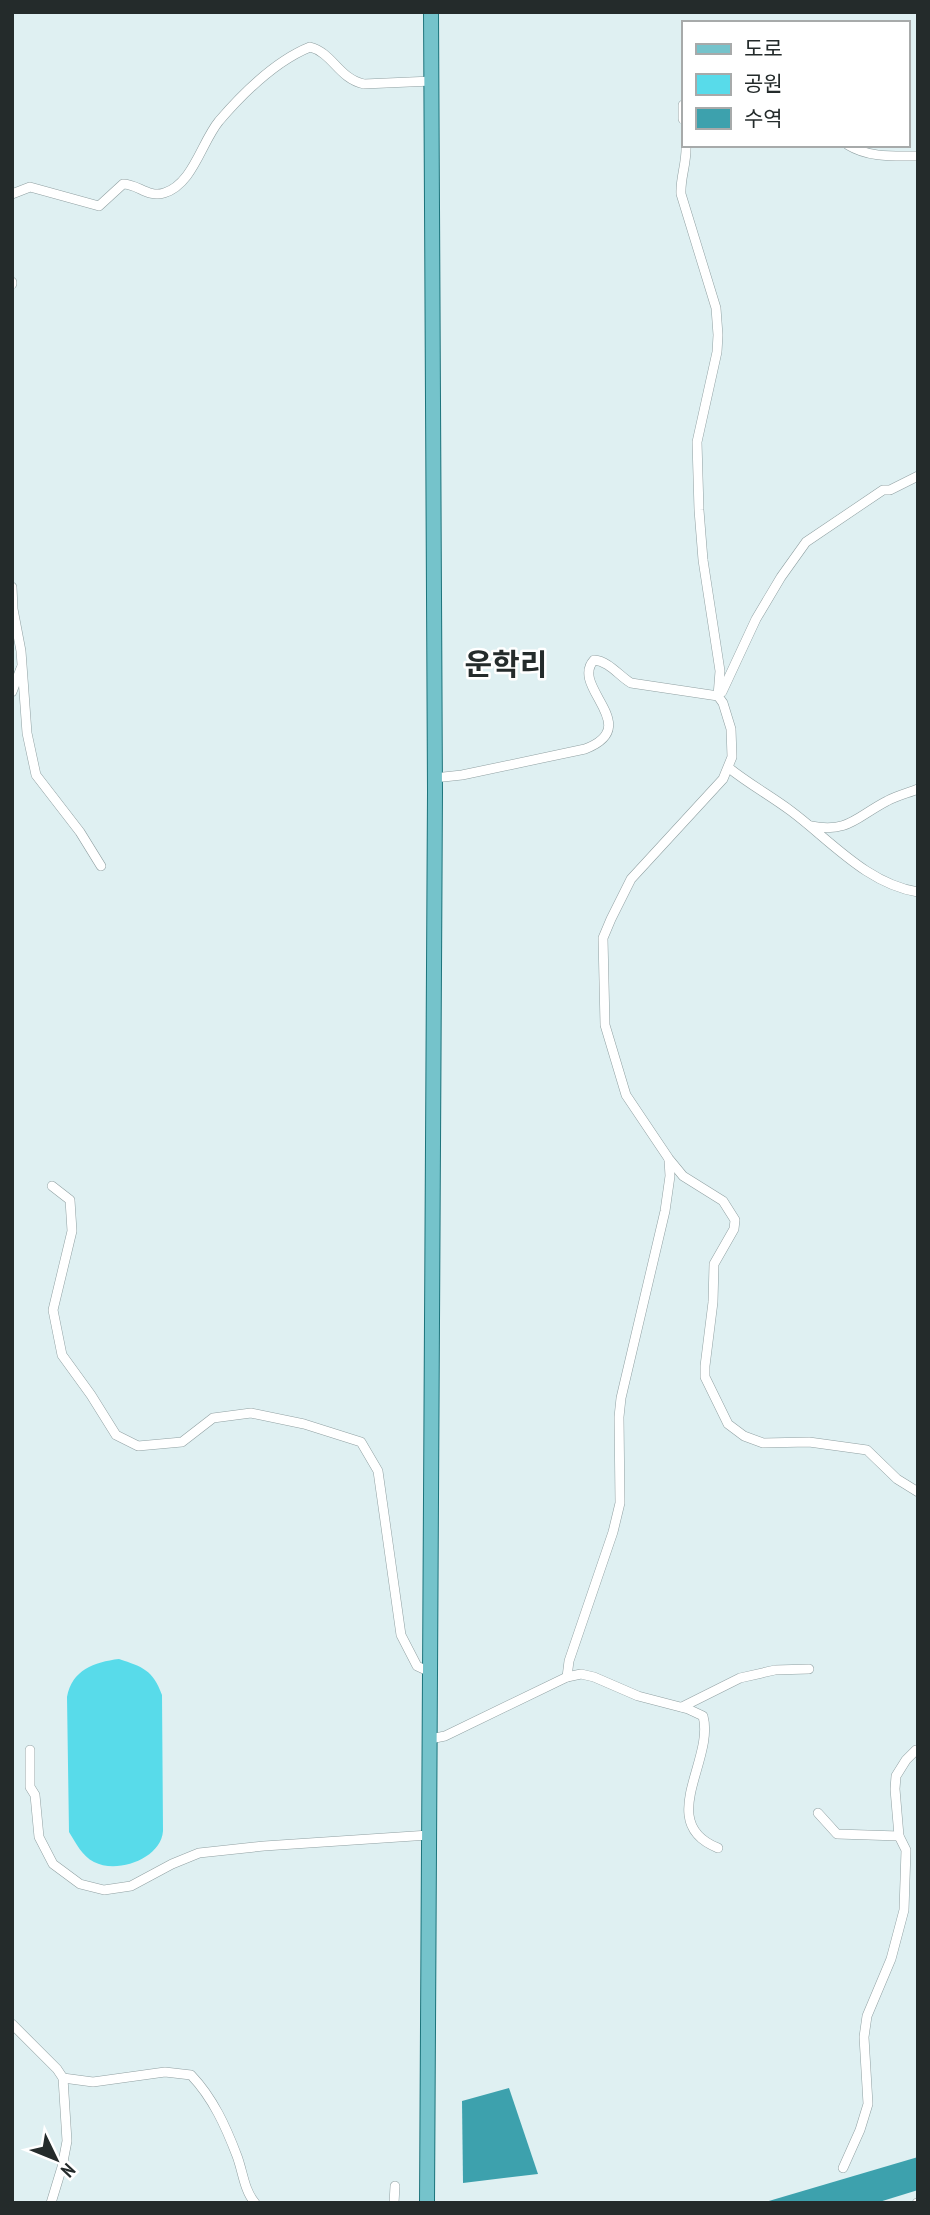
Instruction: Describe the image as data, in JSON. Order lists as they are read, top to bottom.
{
  "districts": ["운학리"],
  "legend": ["도로", "공원", "수역"],
  "north": "bottom right"
}
